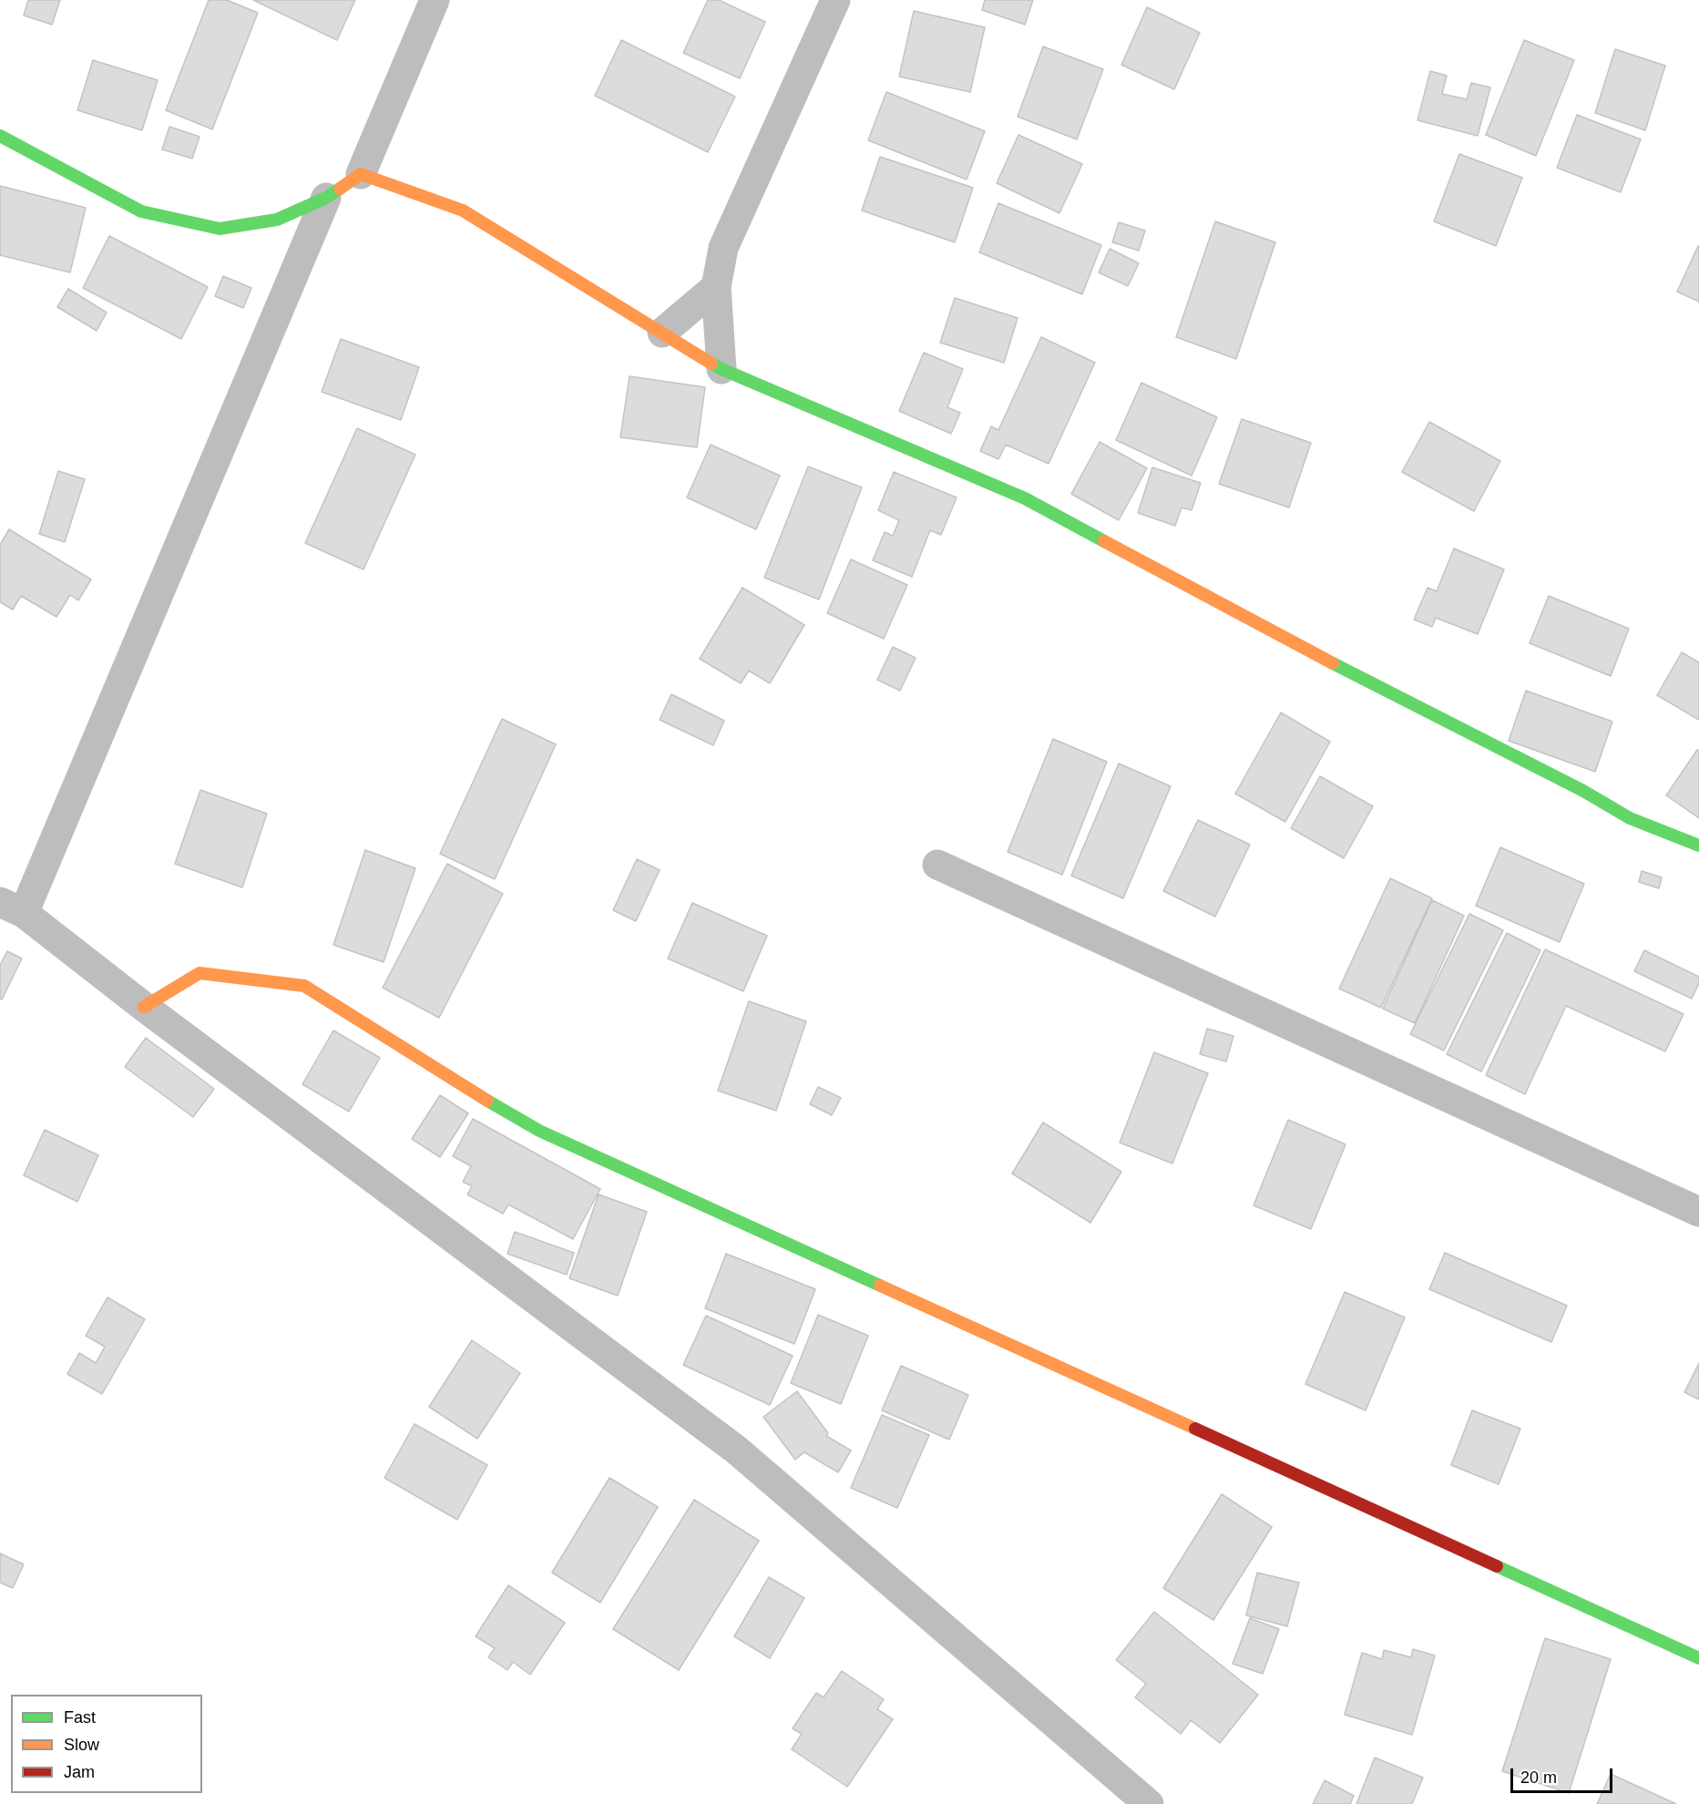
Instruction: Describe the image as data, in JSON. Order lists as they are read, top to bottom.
{
  "legend": ["Fast", "Slow", "Jam"],
  "scale_bar": "20 m"
}
